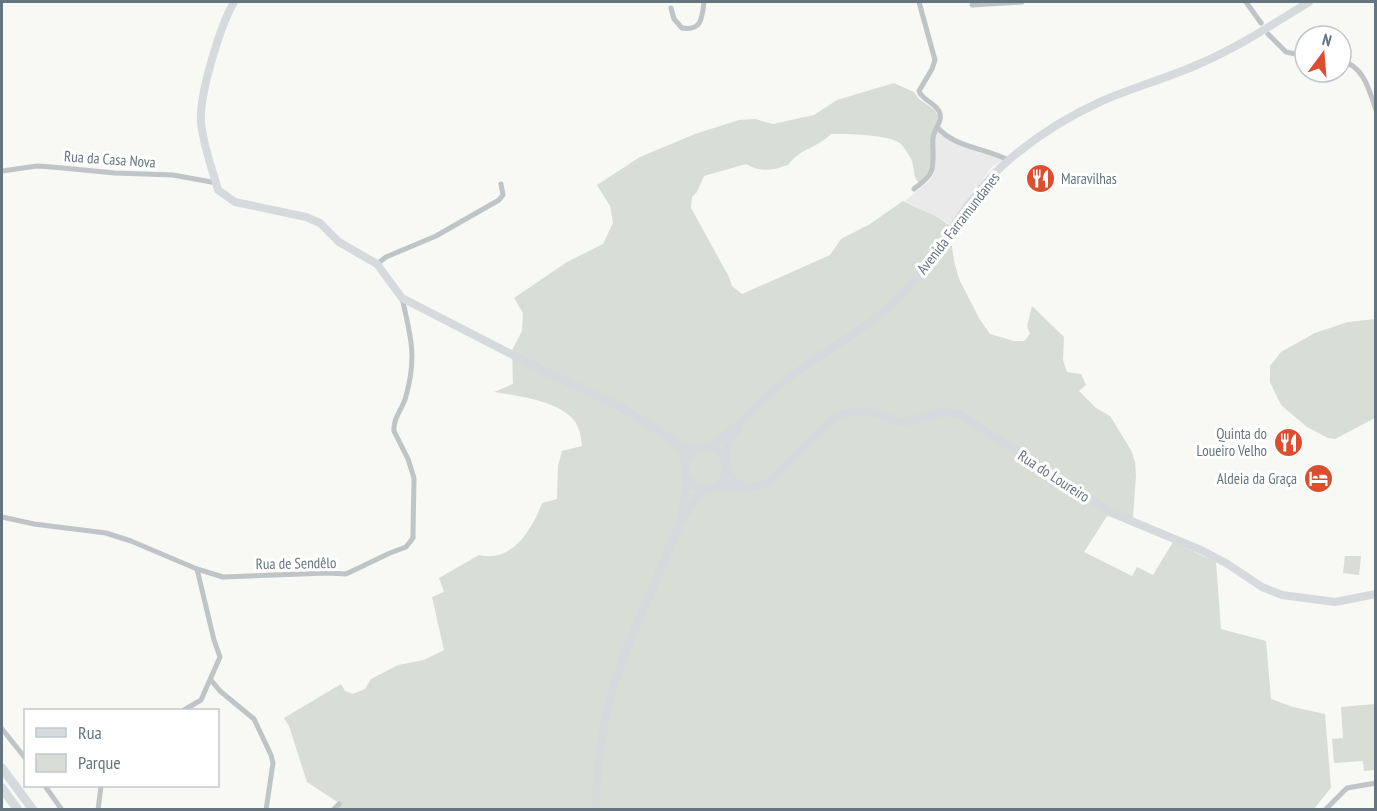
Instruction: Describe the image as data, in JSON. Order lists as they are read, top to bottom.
{
  "streets": {
    "main road": ["Avenida Farramundanes"],
    "street": ["Rua da Casa Nova", "Rua do Loureiro", "Rua de Sendêlo"]
  },
  "places": {
    "restaurant": ["Maravilhas", "Quinta do Loueiro Velho"],
    "hotel": ["Aldeia da Graça"]
  },
  "legend": ["Rua", "Parque"],
  "north": "top"
}
